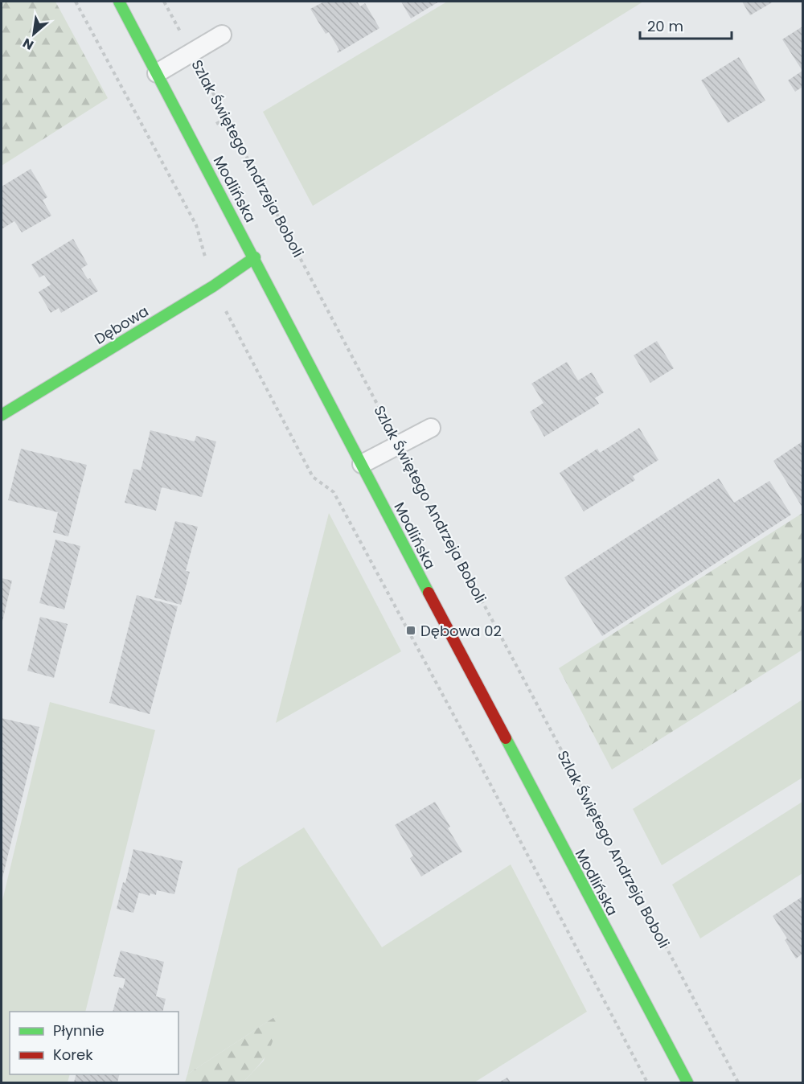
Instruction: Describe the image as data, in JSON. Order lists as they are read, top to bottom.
{
  "streets": {
    "main road": ["Modlińska", "Dębowa"],
    "path": ["Szlak Świętego Andrzeja Boboli"]
  },
  "crossings": [
    ["Modlińska", "Dębowa"]
  ],
  "places": {
    "transit": ["Dębowa 02"]
  },
  "legend": ["Płynnie", "Korek"],
  "scale_bar": "20 m",
  "north": "bottom left"
}
